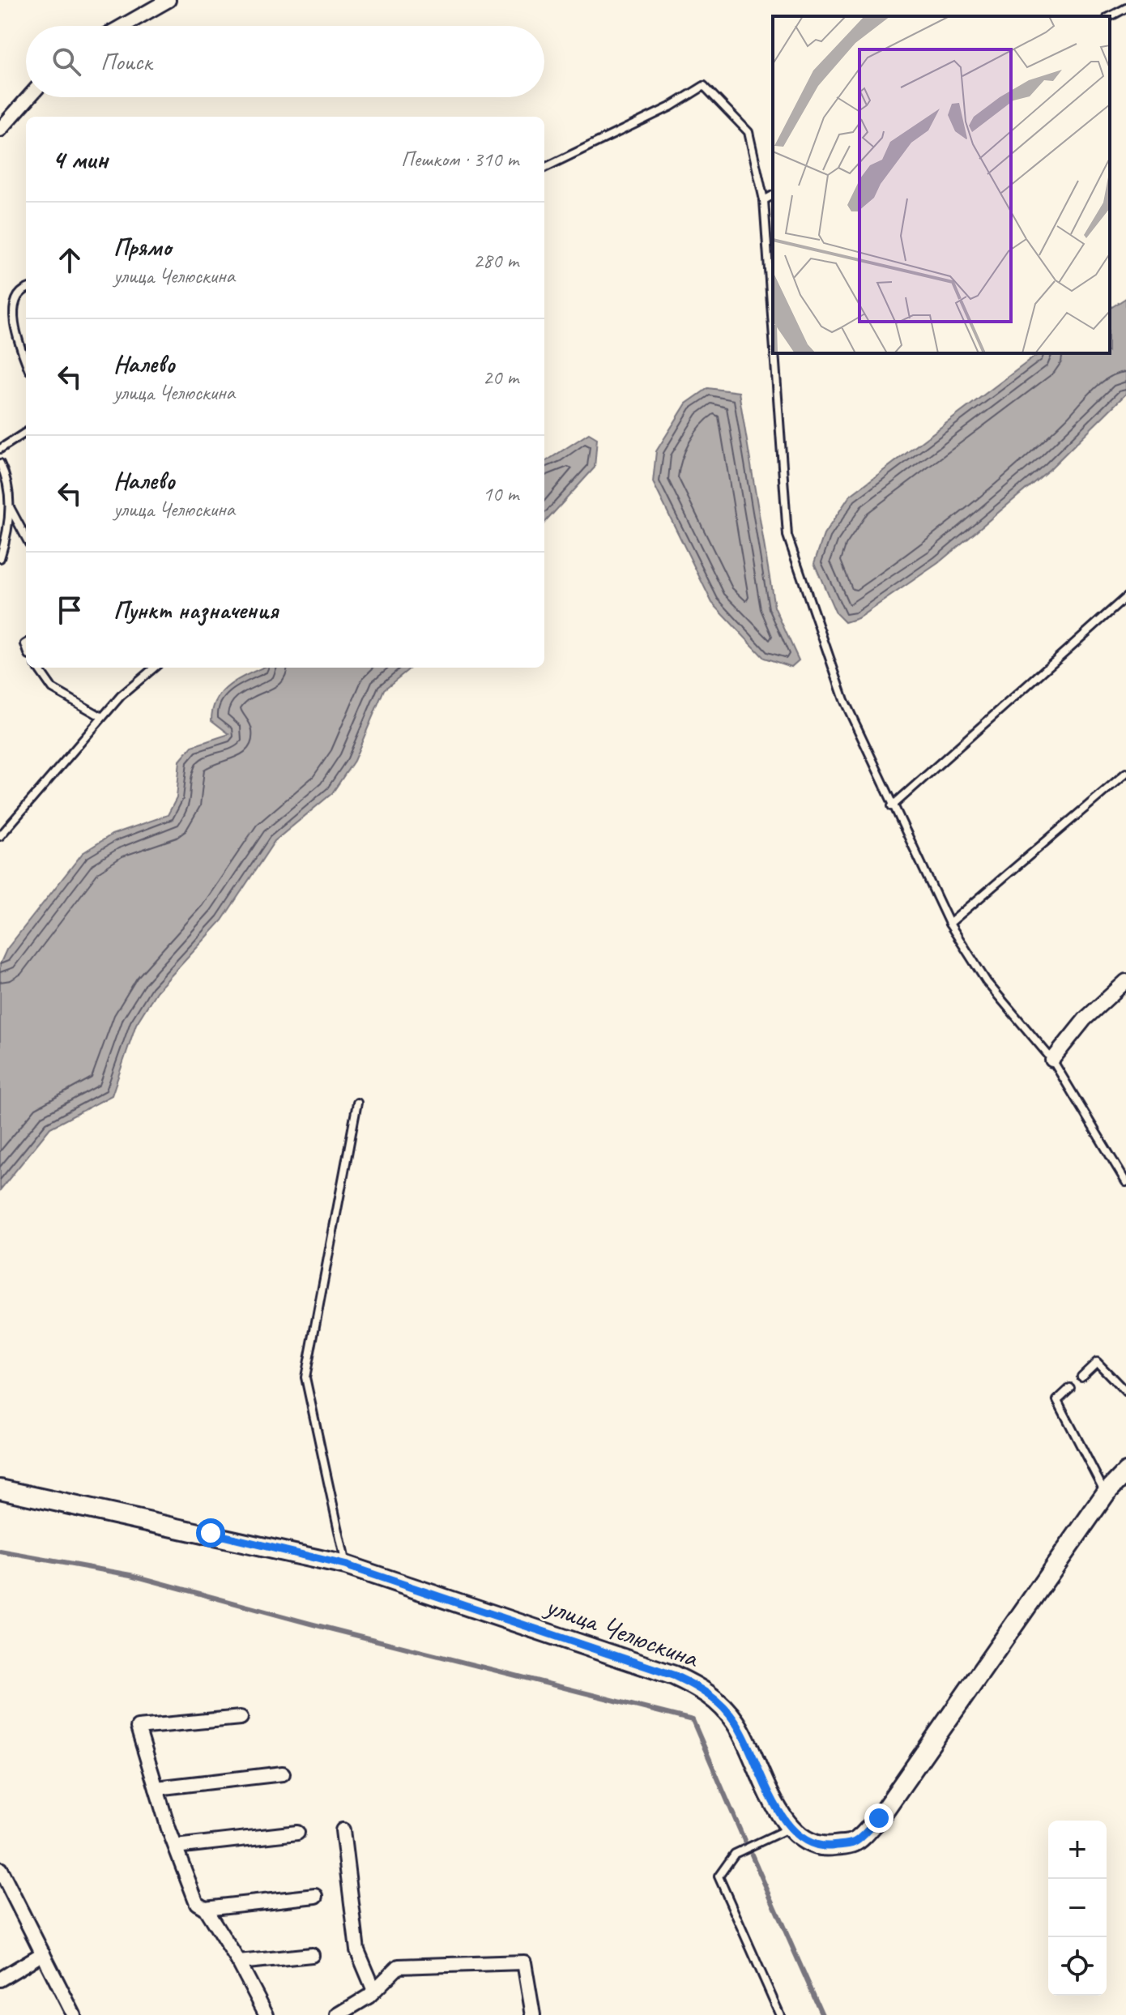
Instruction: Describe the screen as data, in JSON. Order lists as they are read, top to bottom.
{
  "streets": {
    "street": ["улица Челюскина"]
  },
  "page": {
    "search": "Поиск",
    "heading": ["4 мин", "Пешком · 310 m"],
    "list": [
      ["Прямо", "улица Челюскина", "280 m"],
      ["Налево", "улица Челюскина", "20 m"],
      ["Налево", "улица Челюскина", "10 m"],
      "Пункт назначения"
    ],
    "map_buttons": ["+", "−"]
  }
}
